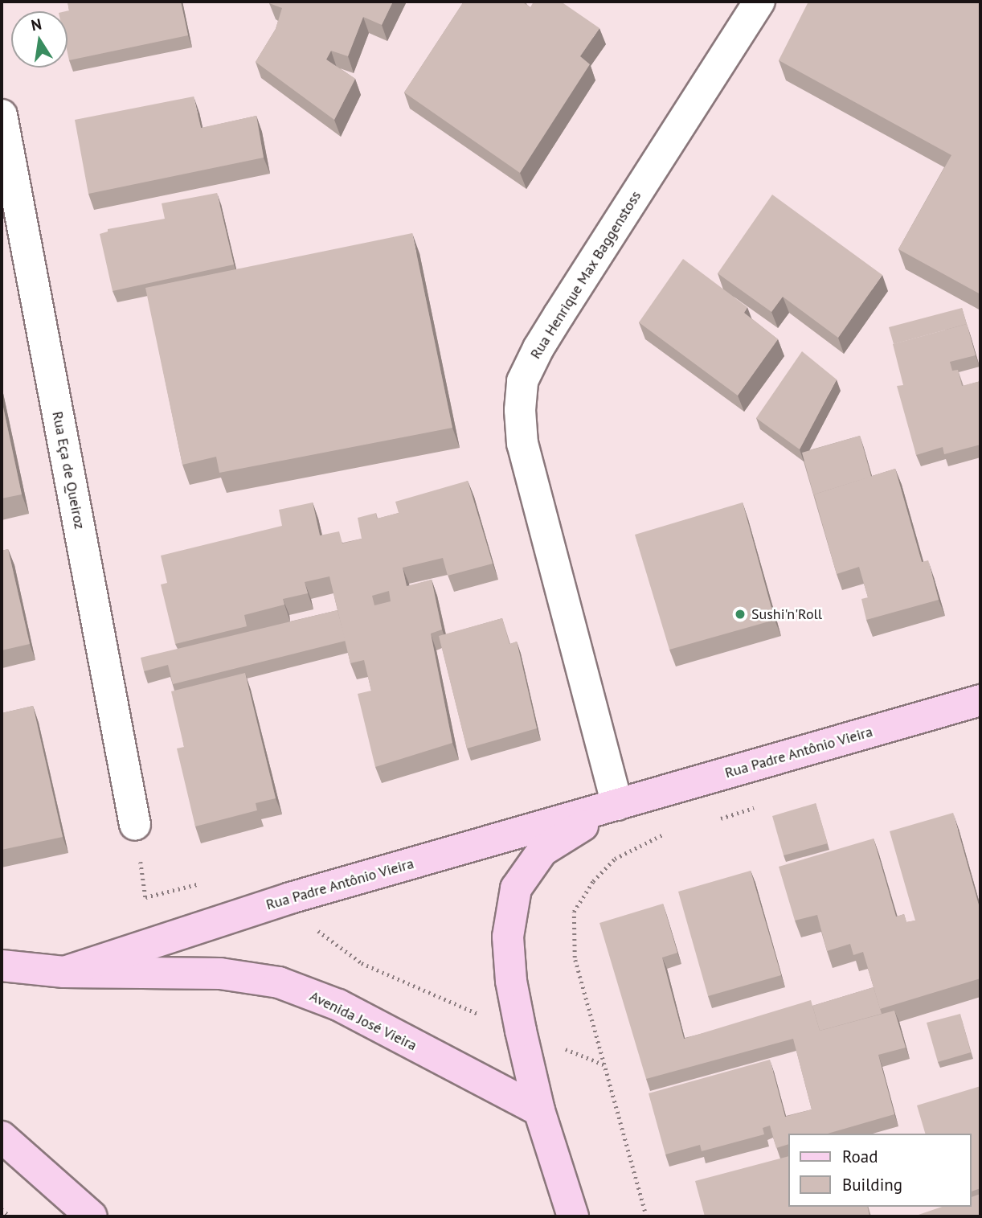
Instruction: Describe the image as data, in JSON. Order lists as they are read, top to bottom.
{
  "streets": {
    "main road": ["Rua Padre Antônio Vieira", "Avenida José Vieira"],
    "street": ["Rua Henrique Max Baggenstoss", "Rua Eça de Queiroz"]
  },
  "crossings": [
    ["Rua Henrique Max Baggenstoss", "Rua Padre Antônio Vieira"],
    ["Rua Padre Antônio Vieira", "Avenida José Vieira"]
  ],
  "places": ["Sushi'n'Roll"],
  "legend": ["Road", "Building"],
  "north": "top"
}
